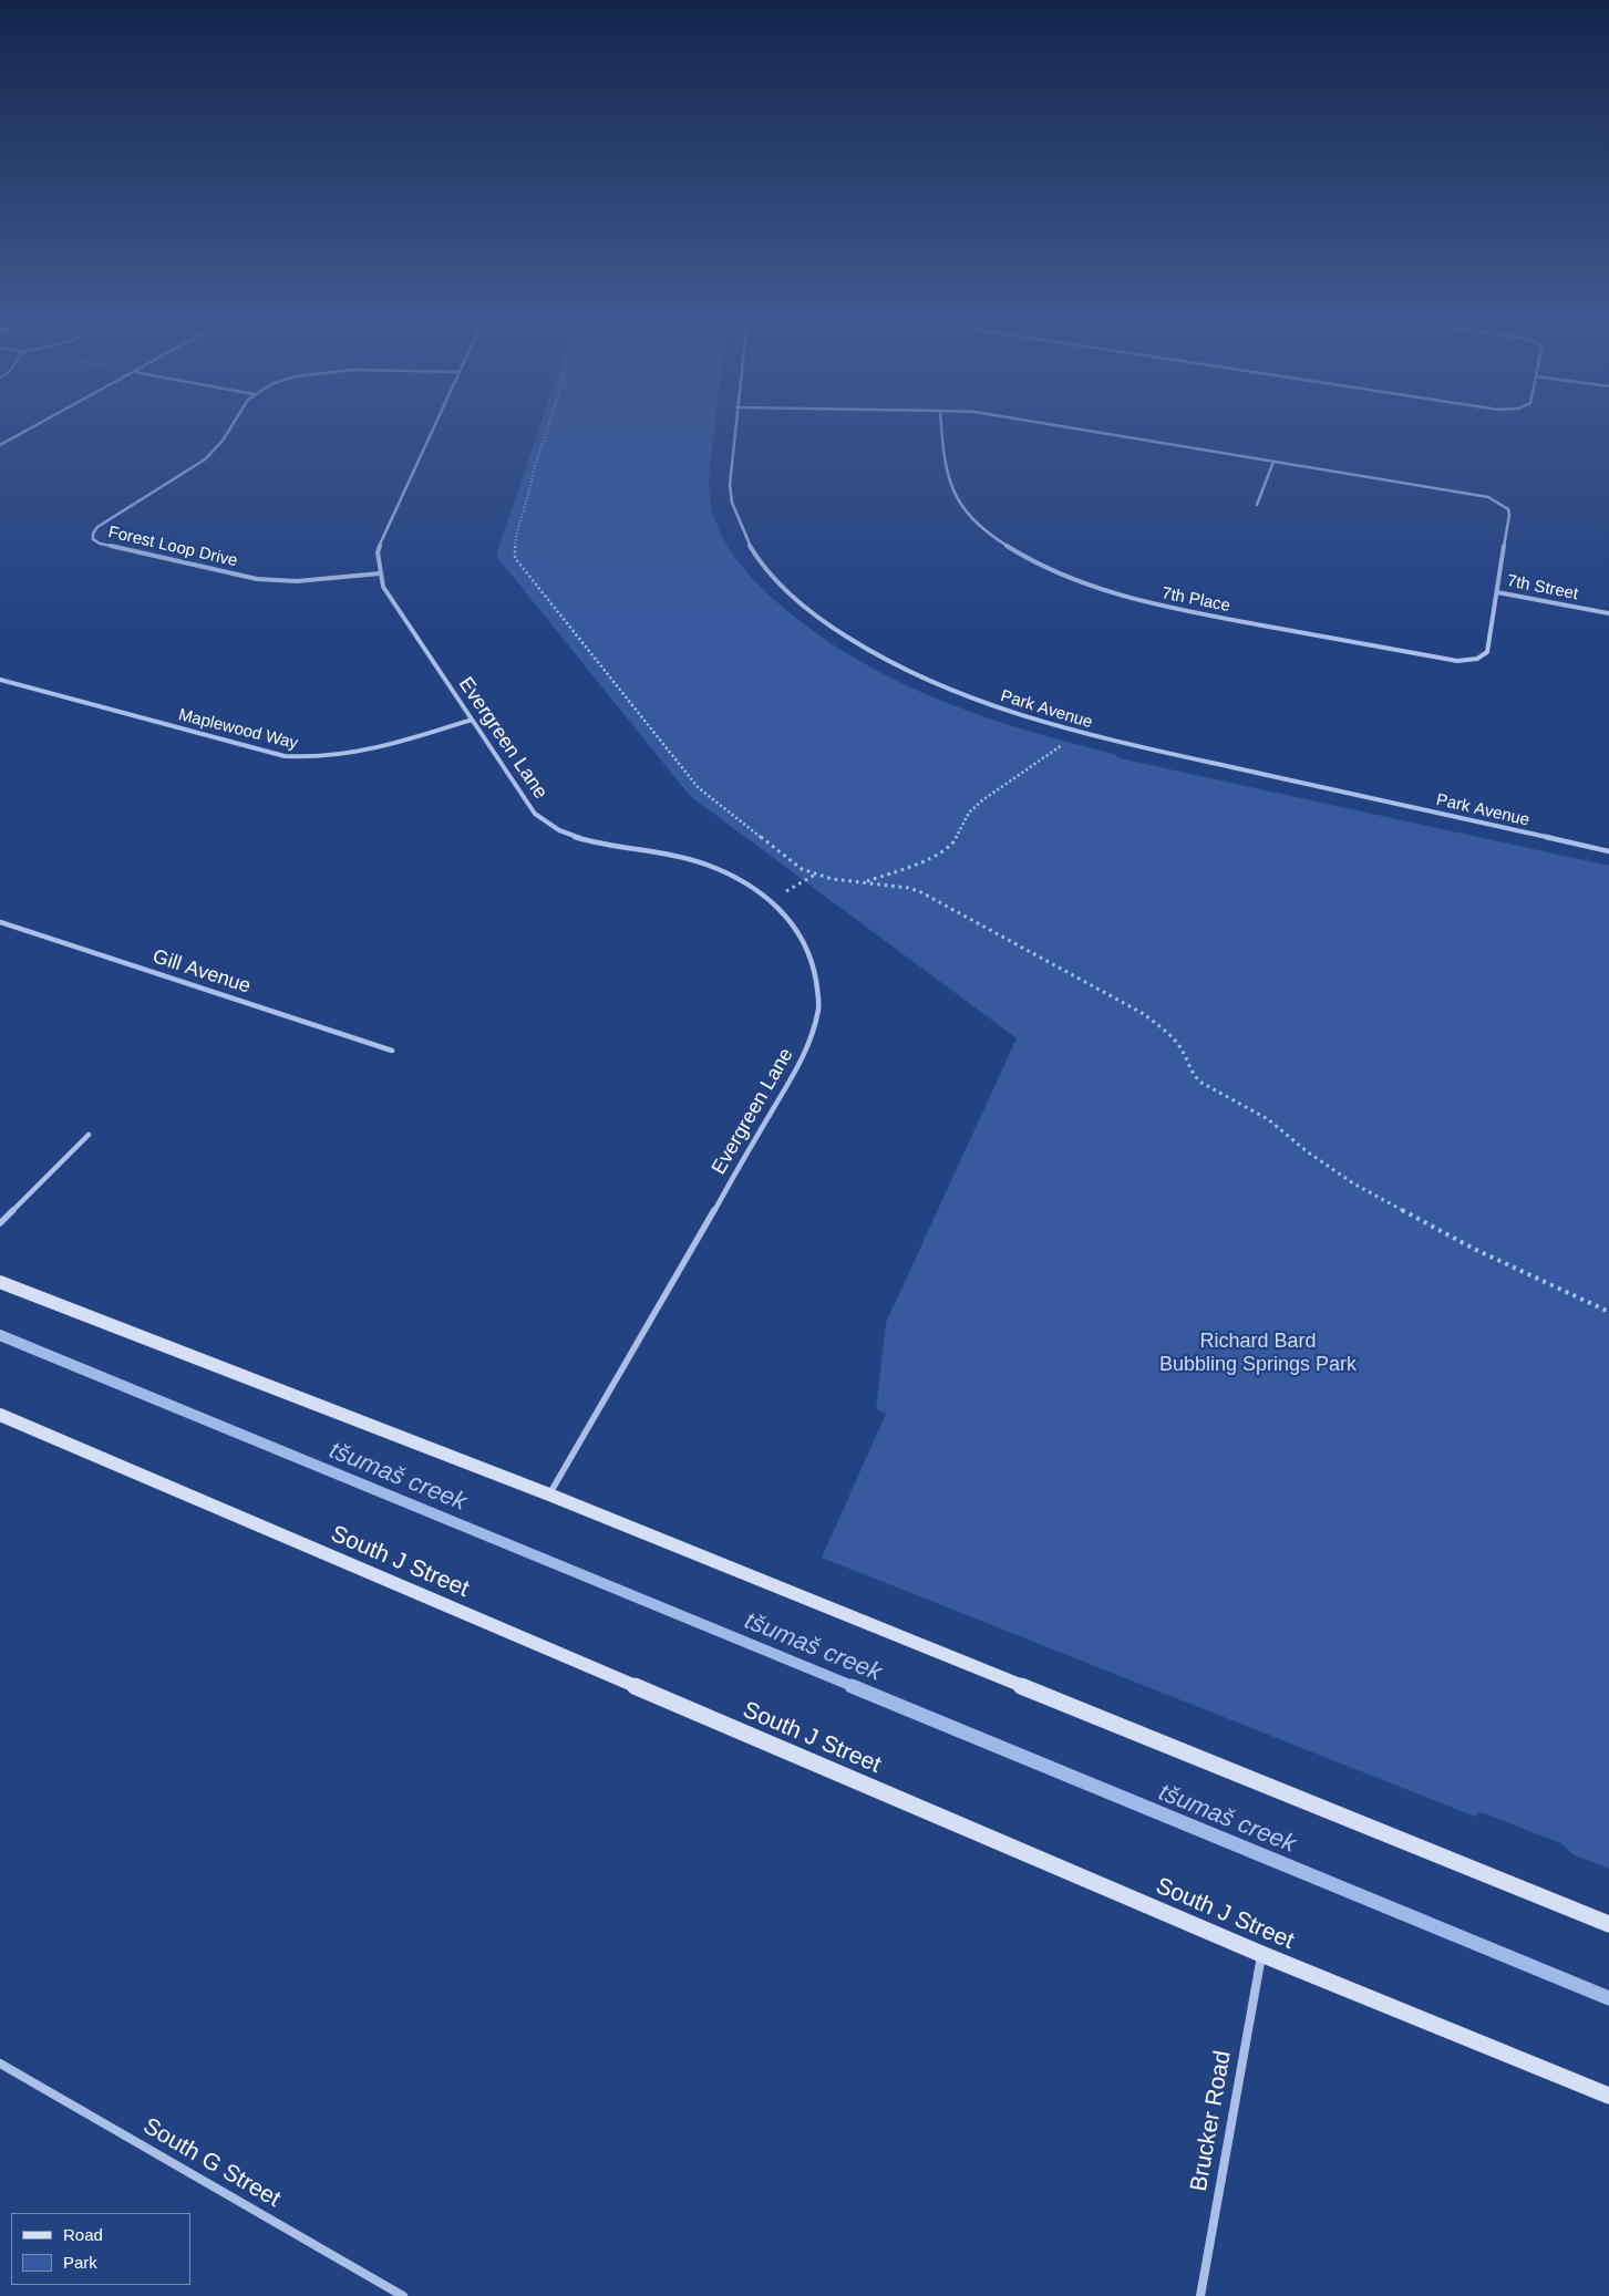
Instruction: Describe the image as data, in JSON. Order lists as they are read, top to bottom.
{
  "streets": {
    "street": [
      "Forest Loop Drive",
      "7th Street",
      "7th Place",
      "Park Avenue",
      "Maplewood Way",
      "Evergreen Lane",
      "Gill Avenue",
      "South J Street",
      "Brucker Road",
      "South G Street"
    ]
  },
  "crossings": [
    ["Forest Loop Drive", "Evergreen Lane"],
    ["7th Street", "7th Place"],
    ["Maplewood Way", "Evergreen Lane"],
    ["South J Street", "Brucker Road"]
  ],
  "water": ["tšumaš creek"],
  "parks": ["Richard Bard Bubbling Springs Park"],
  "legend": ["Road", "Park"]
}
